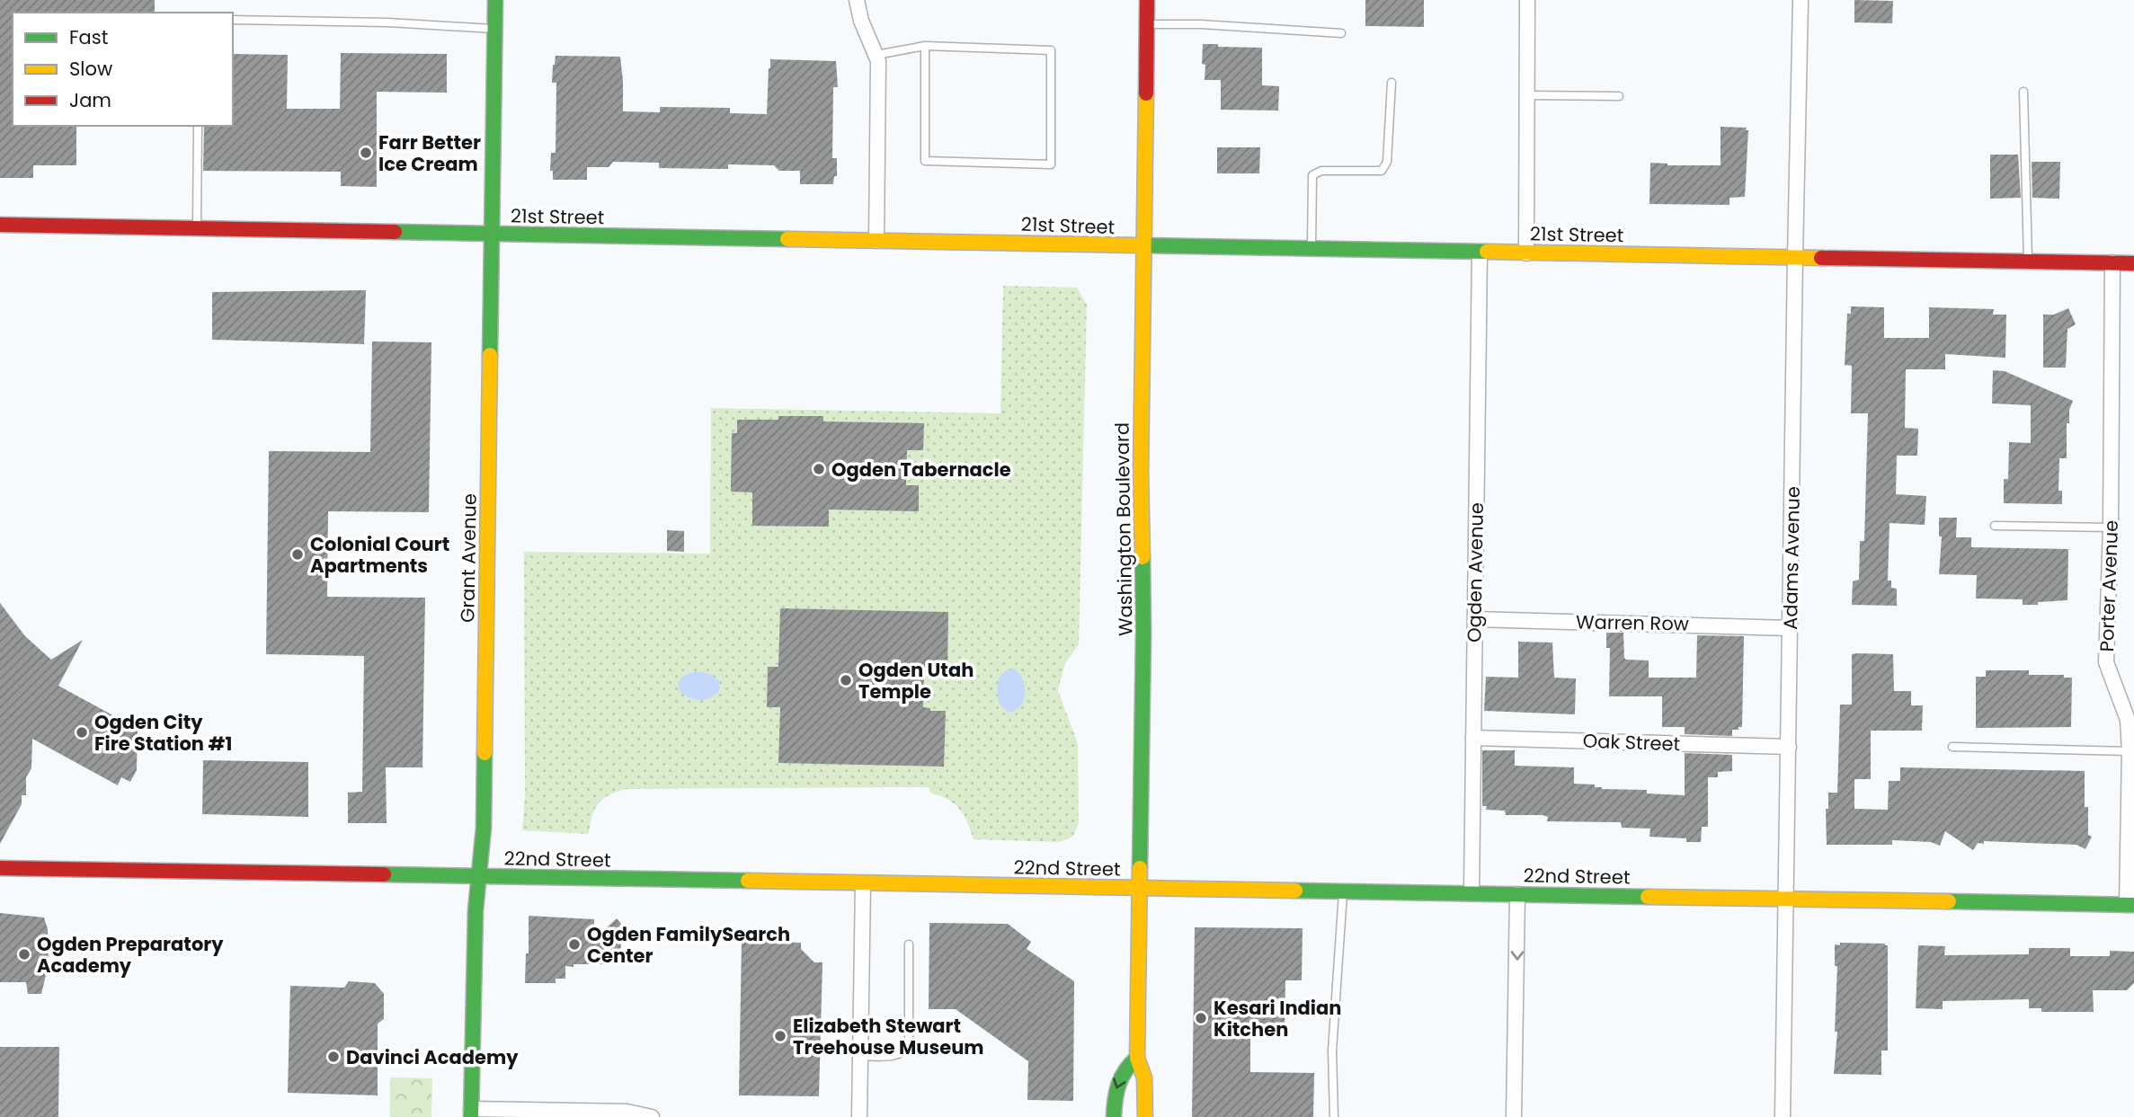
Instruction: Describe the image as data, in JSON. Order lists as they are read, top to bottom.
{
  "streets": {
    "street": [
      "21st Street",
      "Washington Boulevard",
      "Grant Avenue",
      "Adams Avenue",
      "Ogden Avenue",
      "Porter Avenue",
      "Warren Row",
      "Oak Street",
      "22nd Street"
    ]
  },
  "crossings": [
    ["21st Street", "Washington Boulevard"],
    ["21st Street", "Grant Avenue"],
    ["21st Street", "Adams Avenue"],
    ["21st Street", "Ogden Avenue"],
    ["21st Street", "Porter Avenue"],
    ["Washington Boulevard", "22nd Street"],
    ["Grant Avenue", "22nd Street"],
    ["Adams Avenue", "Warren Row"],
    ["Adams Avenue", "Oak Street"],
    ["Adams Avenue", "22nd Street"],
    ["Ogden Avenue", "Warren Row"],
    ["Ogden Avenue", "Oak Street"],
    ["Ogden Avenue", "22nd Street"],
    ["Porter Avenue", "22nd Street"]
  ],
  "places": [
    "Farr Better Ice Cream",
    "Ogden Tabernacle",
    "Colonial Court Apartments",
    "Ogden Utah Temple",
    "Ogden City Fire Station #1",
    "Ogden FamilySearch Center",
    "Ogden Preparatory Academy",
    "Kesari Indian Kitchen",
    "Elizabeth Stewart Treehouse Museum",
    "Davinci Academy"
  ],
  "legend": ["Fast", "Slow", "Jam"]
}
